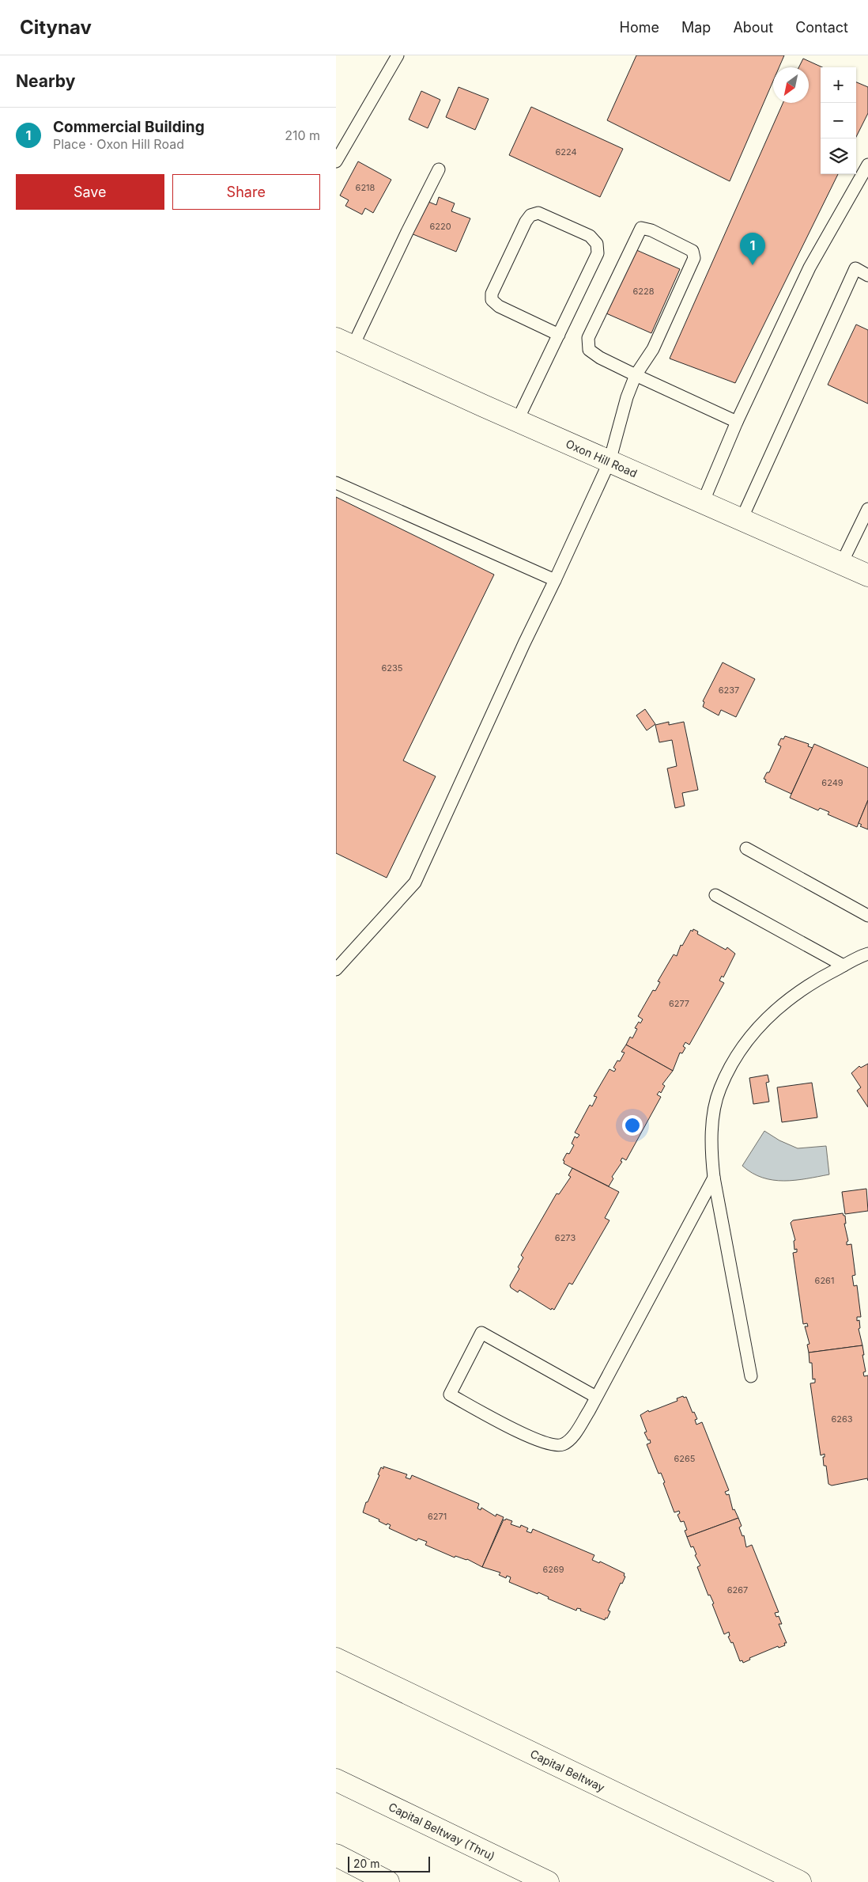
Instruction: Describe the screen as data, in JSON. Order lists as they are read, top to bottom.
{
  "streets": {
    "main road": ["Oxon Hill Road", "Capital Beltway", "Capital Beltway (Thru)"]
  },
  "house_numbers": [
    "6224",
    "6218",
    "6220",
    "6228",
    "6235",
    "6237",
    "6249",
    "6277",
    "6273",
    "6261",
    "6263",
    "6265",
    "6271",
    "6269",
    "6267"
  ],
  "scale_bar": "20 m",
  "north": "bottom left",
  "page": {
    "header": "Citynav",
    "nav": [
      "Home",
      "Map",
      "About",
      "Contact"
    ],
    "heading": "Nearby",
    "map_buttons": ["+", "−"],
    "list": [
      {
        "mark": "1",
        "name": "Commercial Building",
        "note": "Place · Oxon Hill Road",
        "value": "210 m"
      }
    ],
    "buttons": ["Save", "Share"],
    "pins": "1",
    "scale": "20 m"
  }
}
